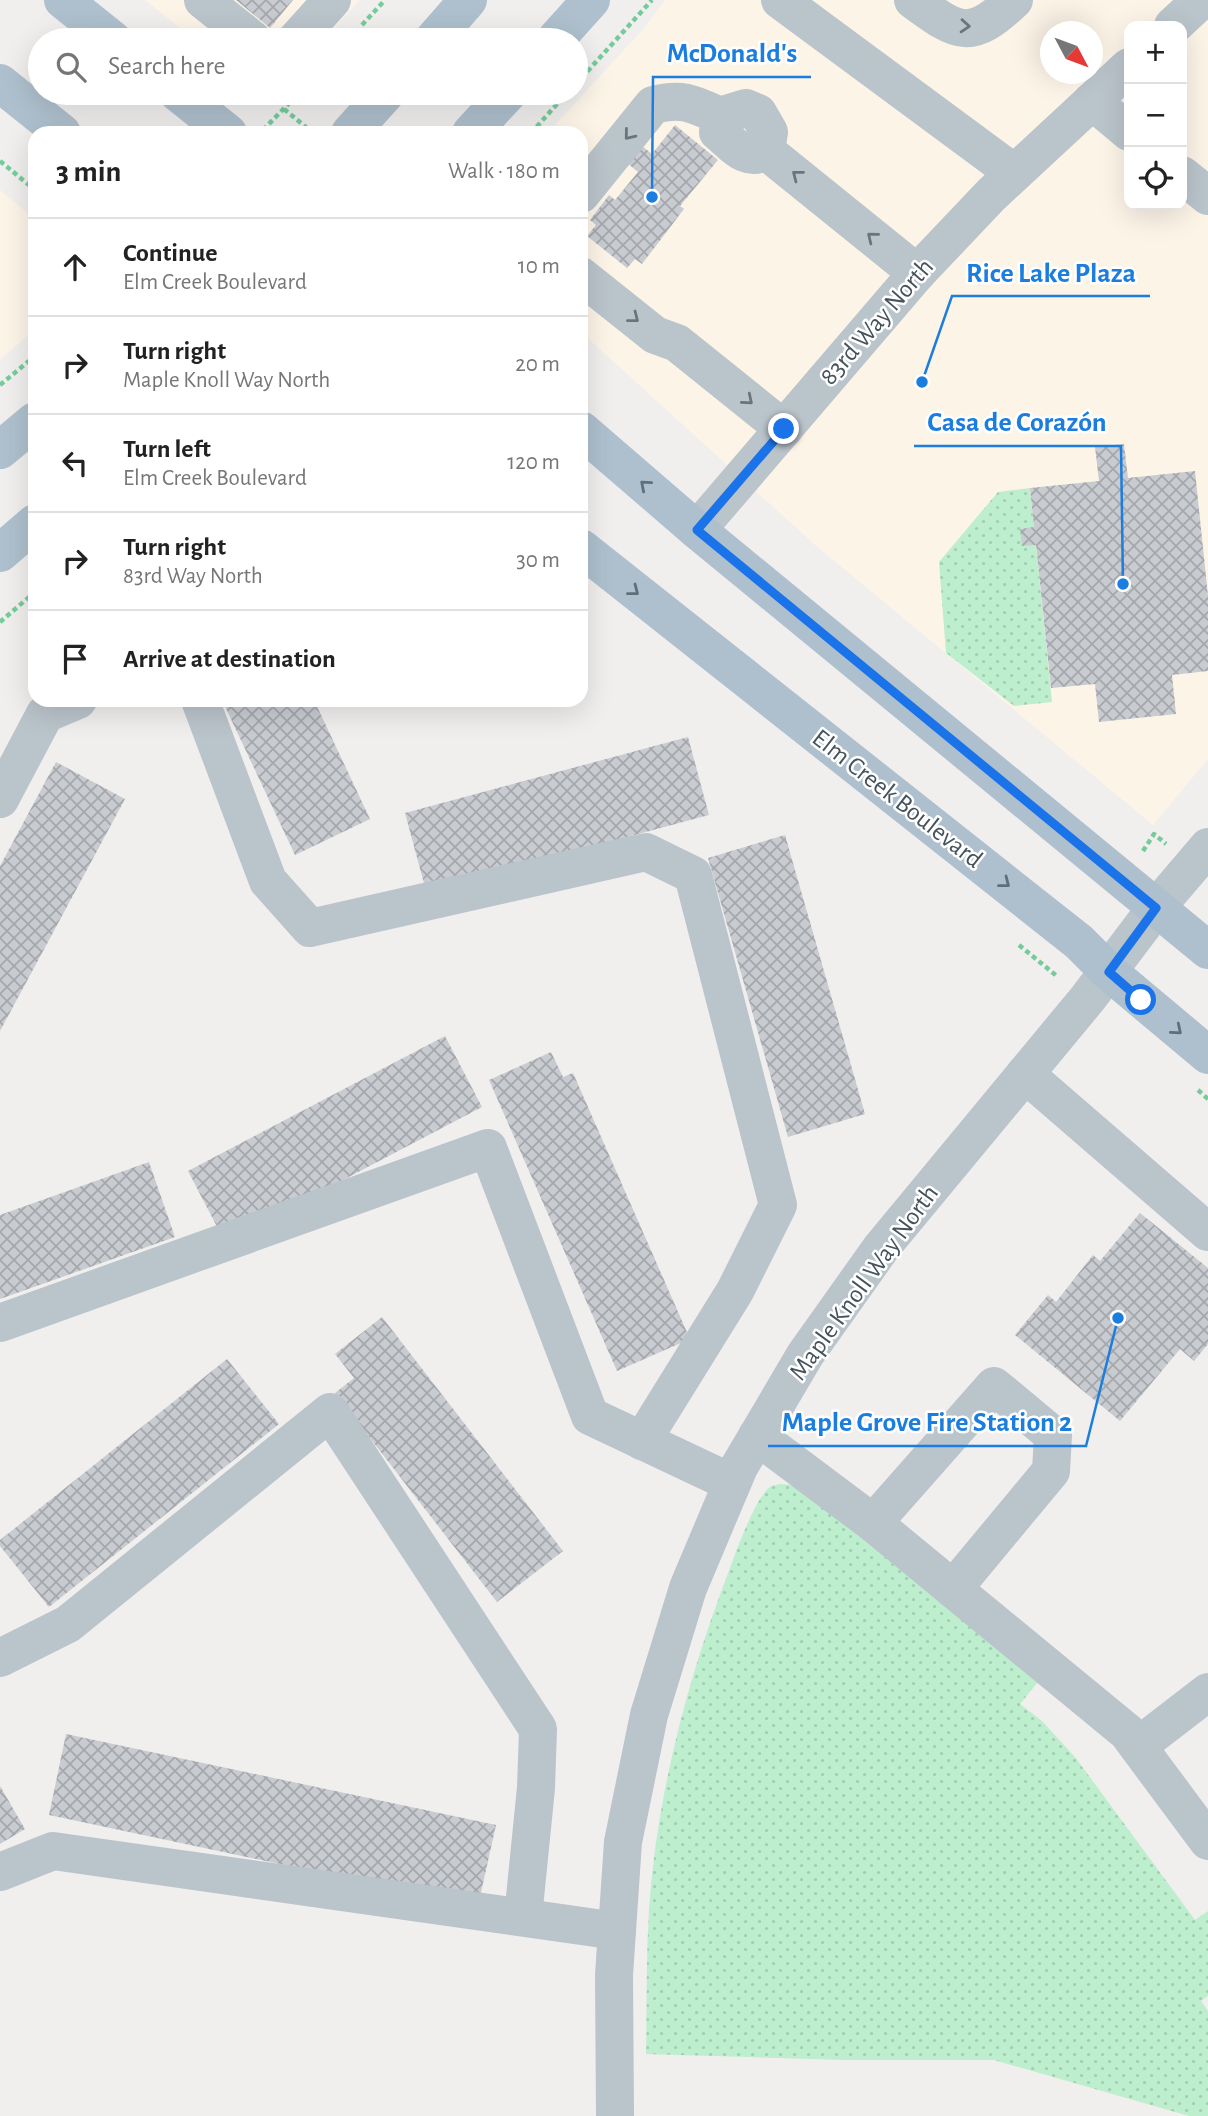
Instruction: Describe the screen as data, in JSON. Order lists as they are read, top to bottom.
{
  "streets": {
    "main road": ["Elm Creek Boulevard"],
    "street": ["83rd Way North", "Maple Knoll Way North"]
  },
  "crossings": [
    ["Elm Creek Boulevard", "Maple Knoll Way North"]
  ],
  "places": [
    "McDonald's",
    "Rice Lake Plaza",
    "Casa de Corazón",
    "Maple Grove Fire Station 2"
  ],
  "north": "bottom right",
  "page": {
    "map_buttons": ["+", "−"],
    "search": "Search here",
    "heading": ["3 min", "Walk · 180 m"],
    "list": [
      ["Continue", "Elm Creek Boulevard", "10 m"],
      ["Turn right", "Maple Knoll Way North", "20 m"],
      ["Turn left", "Elm Creek Boulevard", "120 m"],
      ["Turn right", "83rd Way North", "30 m"],
      "Arrive at destination"
    ]
  }
}
